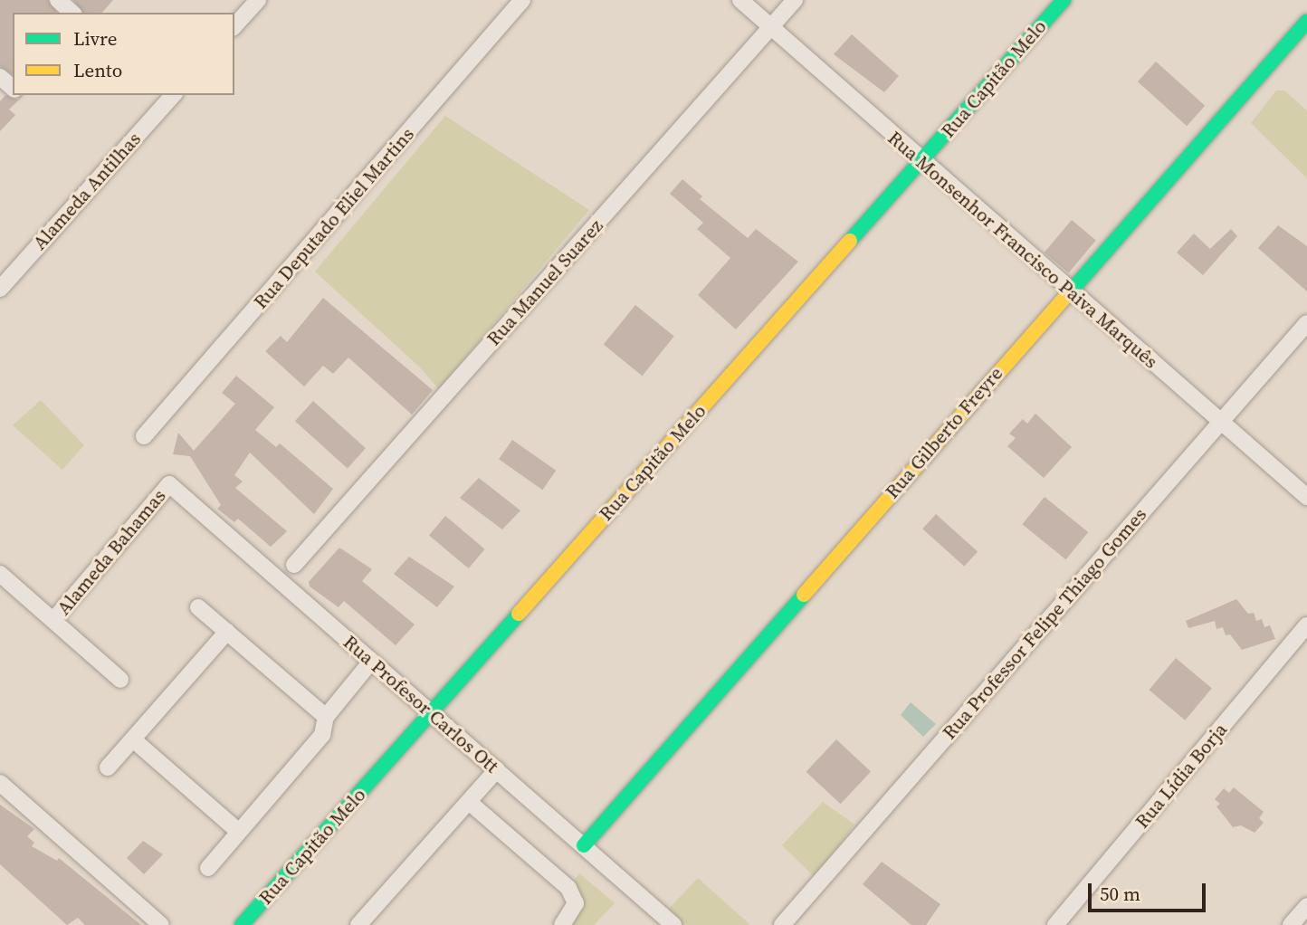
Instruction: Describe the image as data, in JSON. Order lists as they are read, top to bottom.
{
  "streets": {
    "main road": ["Rua Capitão Melo", "Rua Gilberto Freyre"],
    "street": [
      "Alameda Antilhas",
      "Rua Deputado Eliel Martins",
      "Rua Monsenhor Francisco Paiva Marquês",
      "Rua Manuel Suarez",
      "Alameda Bahamas",
      "Rua Professor Felipe Thiago Gomes",
      "Rua Profesor Carlos Ott",
      "Rua Lídia Borja"
    ]
  },
  "crossings": [
    ["Rua Capitão Melo", "Rua Monsenhor Francisco Paiva Marquês"],
    ["Rua Capitão Melo", "Rua Profesor Carlos Ott"],
    ["Rua Monsenhor Francisco Paiva Marquês", "Rua Manuel Suarez"],
    ["Rua Monsenhor Francisco Paiva Marquês", "Rua Gilberto Freyre"],
    ["Rua Monsenhor Francisco Paiva Marquês", "Rua Professor Felipe Thiago Gomes"],
    ["Rua Gilberto Freyre", "Rua Profesor Carlos Ott"],
    ["Alameda Bahamas", "Rua Profesor Carlos Ott"]
  ],
  "legend": ["Livre", "Lento"],
  "scale_bar": "50 m"
}
